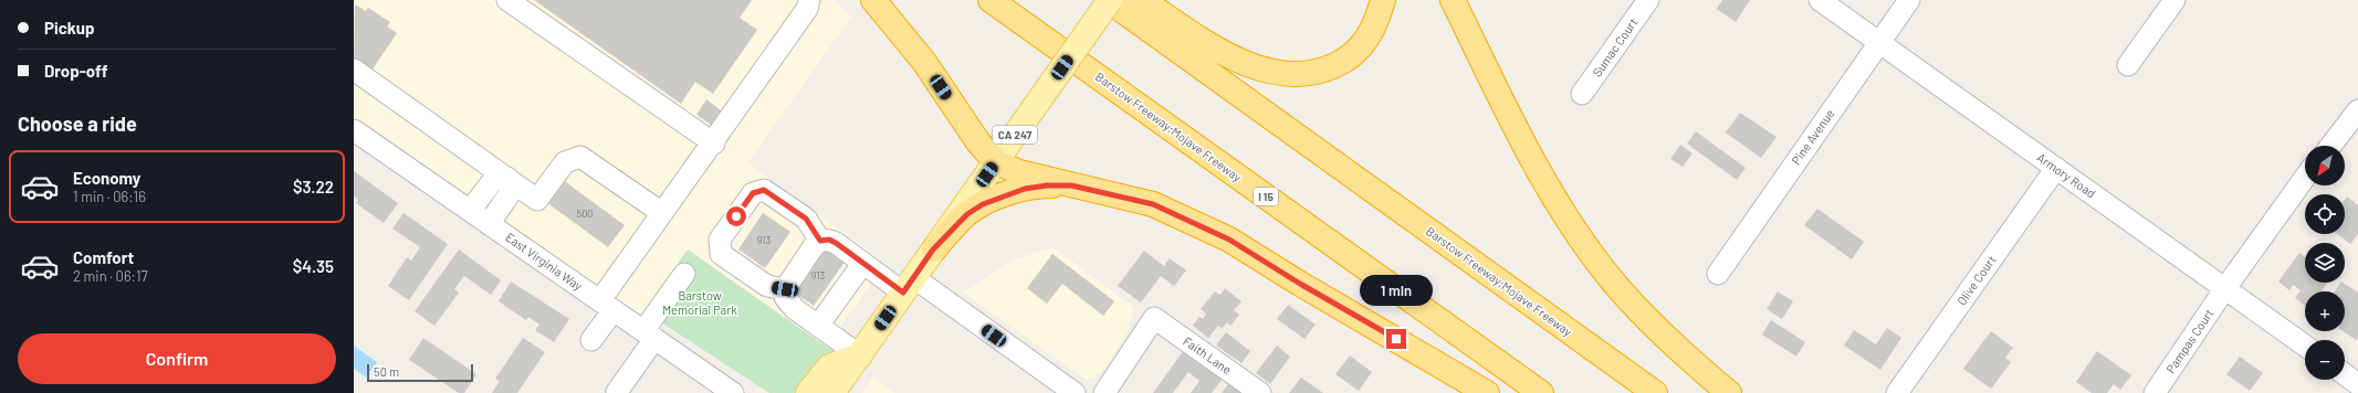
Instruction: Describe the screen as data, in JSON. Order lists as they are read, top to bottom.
{
  "streets": {
    "highway": ["Barstow Freeway;Mojave Freeway", "I 15"],
    "main road": ["CA 247"],
    "street": [
      "Sumac Court",
      "Pine Avenue",
      "Armory Road",
      "East Virginia Way",
      "Olive Court",
      "Pampas Court",
      "Faith Lane"
    ]
  },
  "crossings": [
    ["Barstow Freeway;Mojave Freeway", "CA 247"],
    ["Pine Avenue", "Armory Road"],
    ["Armory Road", "Olive Court"],
    ["Armory Road", "Pampas Court"]
  ],
  "parks": ["Barstow Memorial Park"],
  "house_numbers": ["500", "913", "913"],
  "scale_bar": "50 m",
  "north": "bottom left",
  "page": {
    "banner": ["Pickup", "Drop-off"],
    "heading": "Choose a ride",
    "map_buttons": ["+", "−"],
    "list": [
      {
        "name": "Economy",
        "note": "1 min · 06:16",
        "value": "$3.22"
      },
      {
        "name": "Comfort",
        "note": "2 min · 06:17",
        "value": "$4.35"
      }
    ],
    "bubble": "1 min",
    "buttons": "Confirm",
    "scale": "50 m"
  }
}
